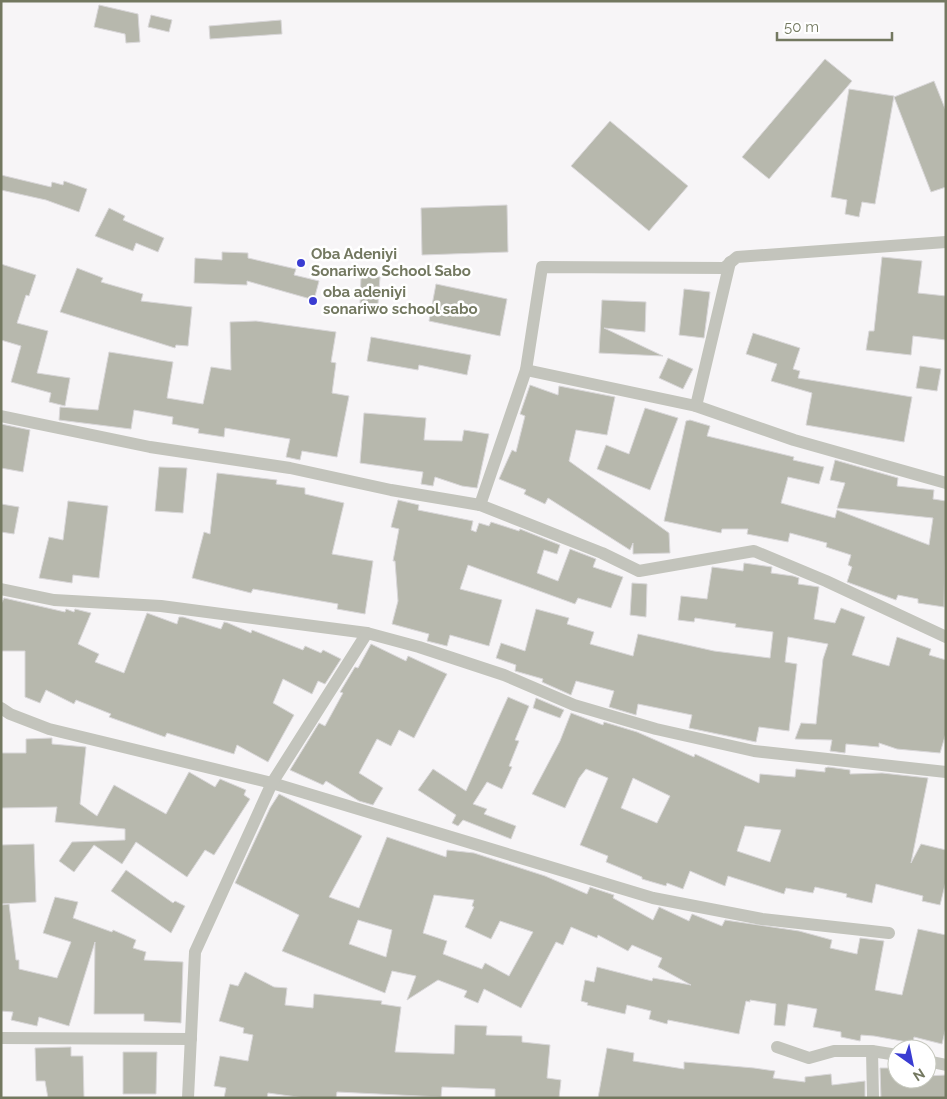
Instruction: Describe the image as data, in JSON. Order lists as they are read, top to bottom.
{
  "places": ["Oba Adeniyi Sonariwo School Sabo", "oba adeniyi sonariwo school sabo"],
  "scale_bar": "50 m",
  "north": "bottom right"
}
